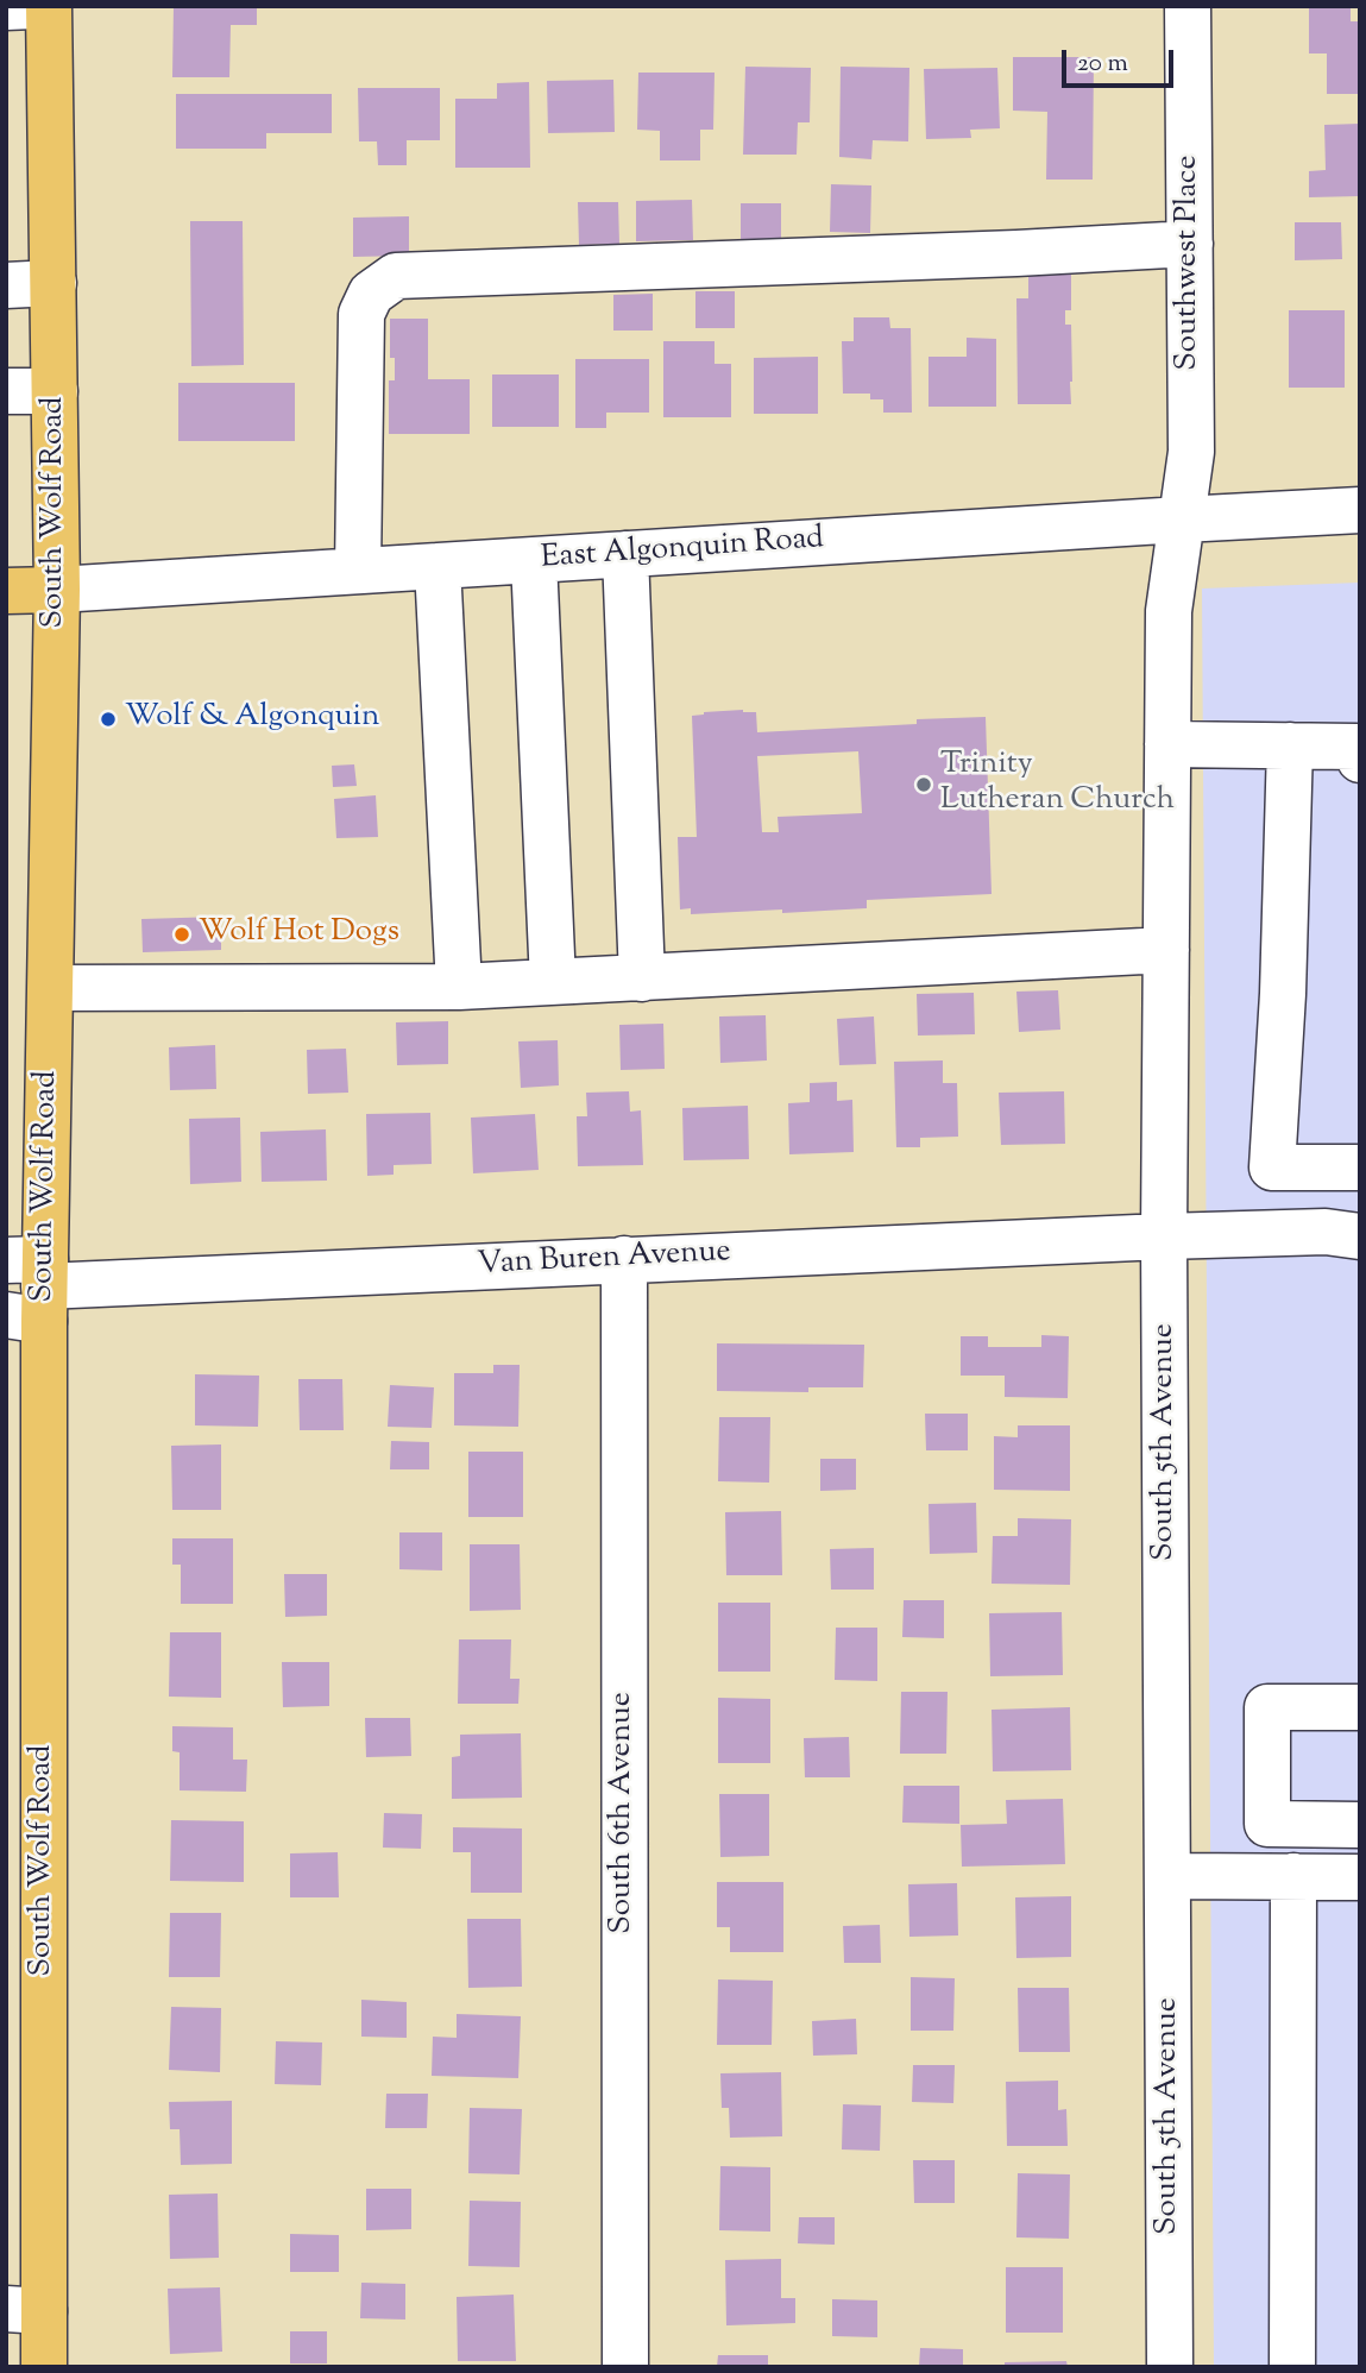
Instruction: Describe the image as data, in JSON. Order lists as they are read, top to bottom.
{
  "streets": {
    "main road": ["South Wolf Road", "East Algonquin Road"],
    "street": [
      "Southwest Place",
      "Van Buren Avenue",
      "South 5th Avenue",
      "South 6th Avenue"
    ]
  },
  "crossings": [
    ["Southwest Place", "East Algonquin Road"],
    ["Southwest Place", "South 5th Avenue"],
    ["South Wolf Road", "East Algonquin Road"],
    ["South Wolf Road", "Van Buren Avenue"],
    ["East Algonquin Road", "South 5th Avenue"],
    ["Van Buren Avenue", "South 5th Avenue"],
    ["Van Buren Avenue", "South 6th Avenue"]
  ],
  "places": ["Wolf & Algonquin", "Trinity Lutheran Church", "Wolf Hot Dogs"],
  "scale_bar": "20 m"
}
